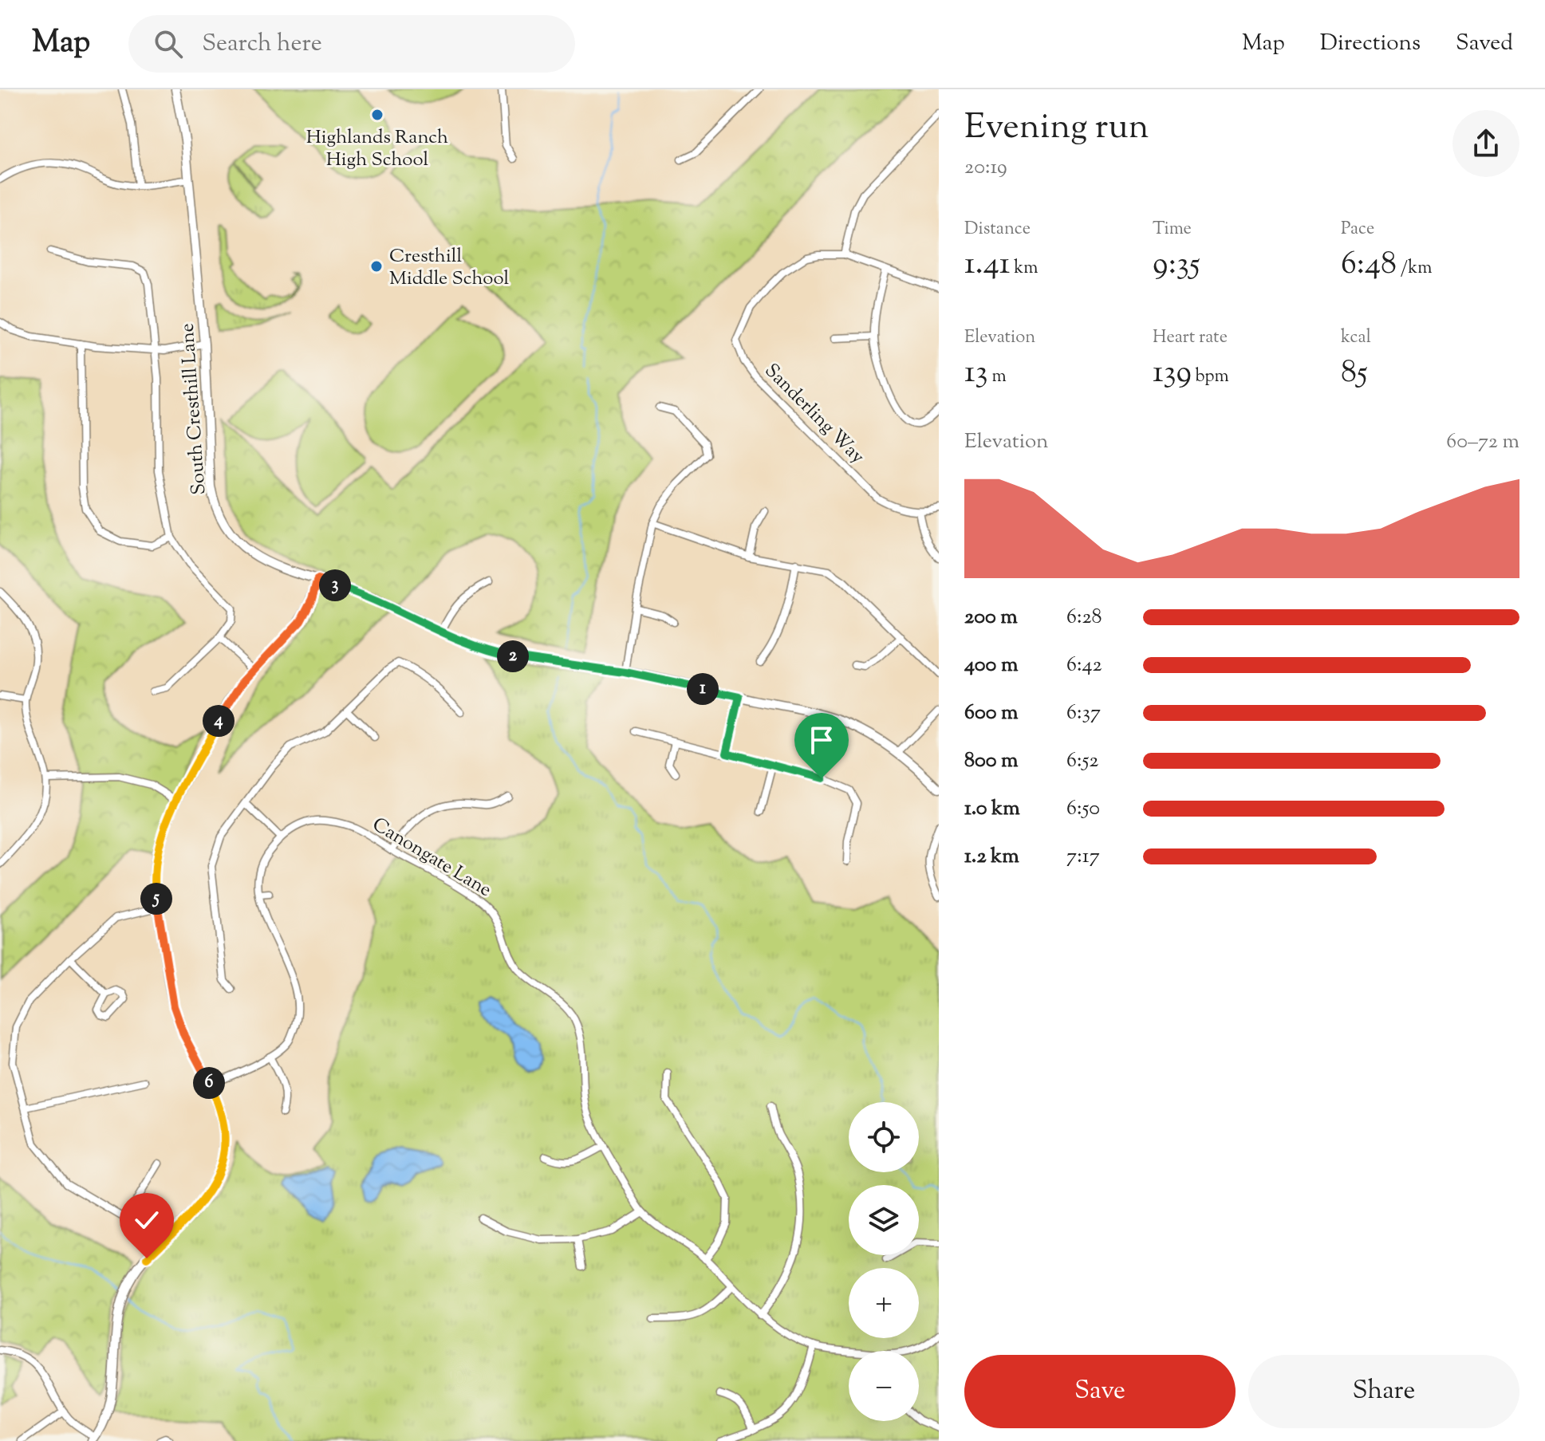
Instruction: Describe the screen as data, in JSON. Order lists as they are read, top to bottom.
{
  "streets": {
    "street": ["South Cresthill Lane", "Sanderling Way", "Canongate Lane"]
  },
  "places": ["Highlands Ranch High School", "Cresthill Middle School"],
  "page": {
    "header": "Map",
    "search": "Search here",
    "nav": ["Map", "Directions", "Saved"],
    "heading": ["Evening run", "20:19"],
    "stats": [
      ["Distance", "1.41 km"],
      ["Time", "9:35"],
      ["Pace", "6:48 /km"],
      ["Elevation", "13 m"],
      ["Heart rate", "139 bpm"],
      ["kcal", "85"]
    ],
    "chart": ["Elevation", "60–72 m"],
    "pins": [
      "3",
      "2",
      "1",
      "4",
      "5",
      "6"
    ],
    "list": [
      {
        "name": "200 m",
        "note": "6:28"
      },
      {
        "name": "400 m",
        "note": "6:42"
      },
      {
        "name": "600 m",
        "note": "6:37"
      },
      {
        "name": "800 m",
        "note": "6:52"
      },
      {
        "name": "1.0 km",
        "note": "6:50"
      },
      {
        "name": "1.2 km",
        "note": "7:17"
      }
    ],
    "map_buttons": ["+", "−"],
    "buttons": ["Save", "Share"]
  }
}
